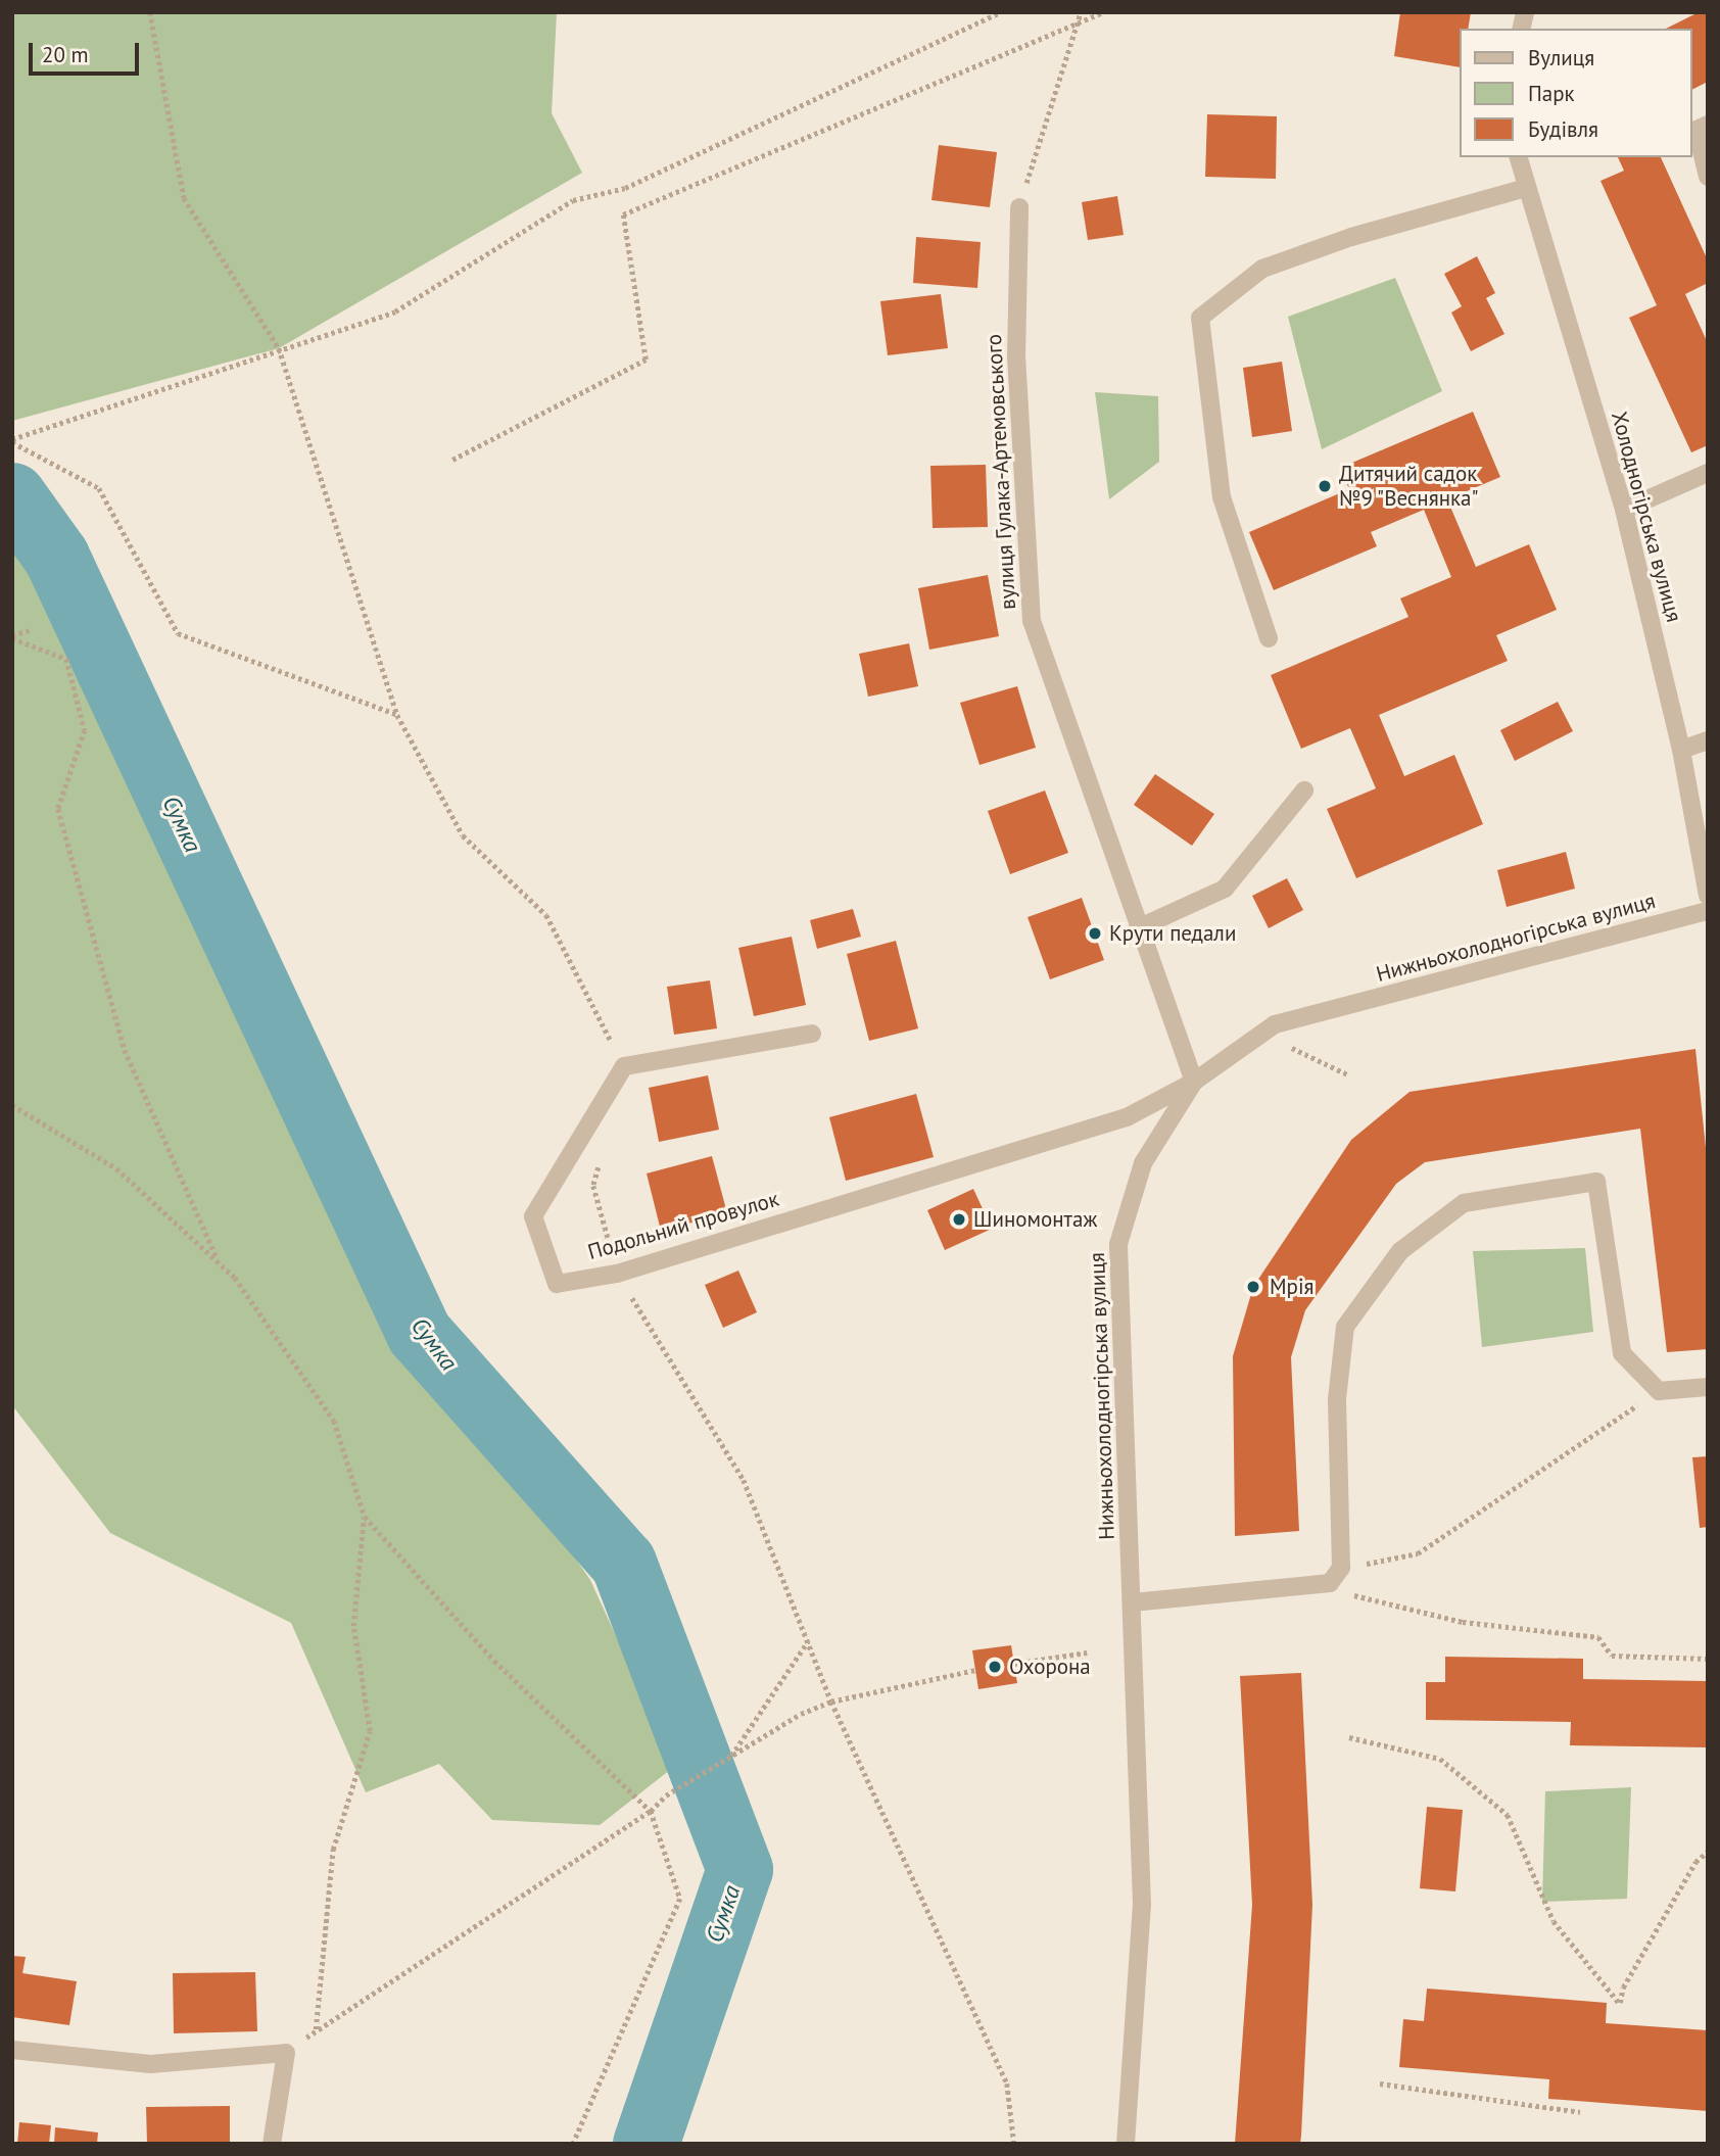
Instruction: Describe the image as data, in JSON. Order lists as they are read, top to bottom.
{
  "streets": {
    "street": [
      "вулиця Гулака-Артемовського",
      "Холодногірська вулиця",
      "Нижньохолодногірська вулиця",
      "Подольний провулок"
    ]
  },
  "crossings": [
    ["вулиця Гулака-Артемовського", "Нижньохолодногірська вулиця"],
    ["вулиця Гулака-Артемовського", "Подольний провулок"],
    ["Нижньохолодногірська вулиця", "Подольний провулок"]
  ],
  "water": ["Сумка"],
  "places": [
    "Дитячий садок №9 \"Веснянка\"",
    "Крути педали",
    "Шиномонтаж",
    "Мрія",
    "Охорона"
  ],
  "legend": ["Вулиця", "Парк", "Будівля"],
  "scale_bar": "20 m"
}
